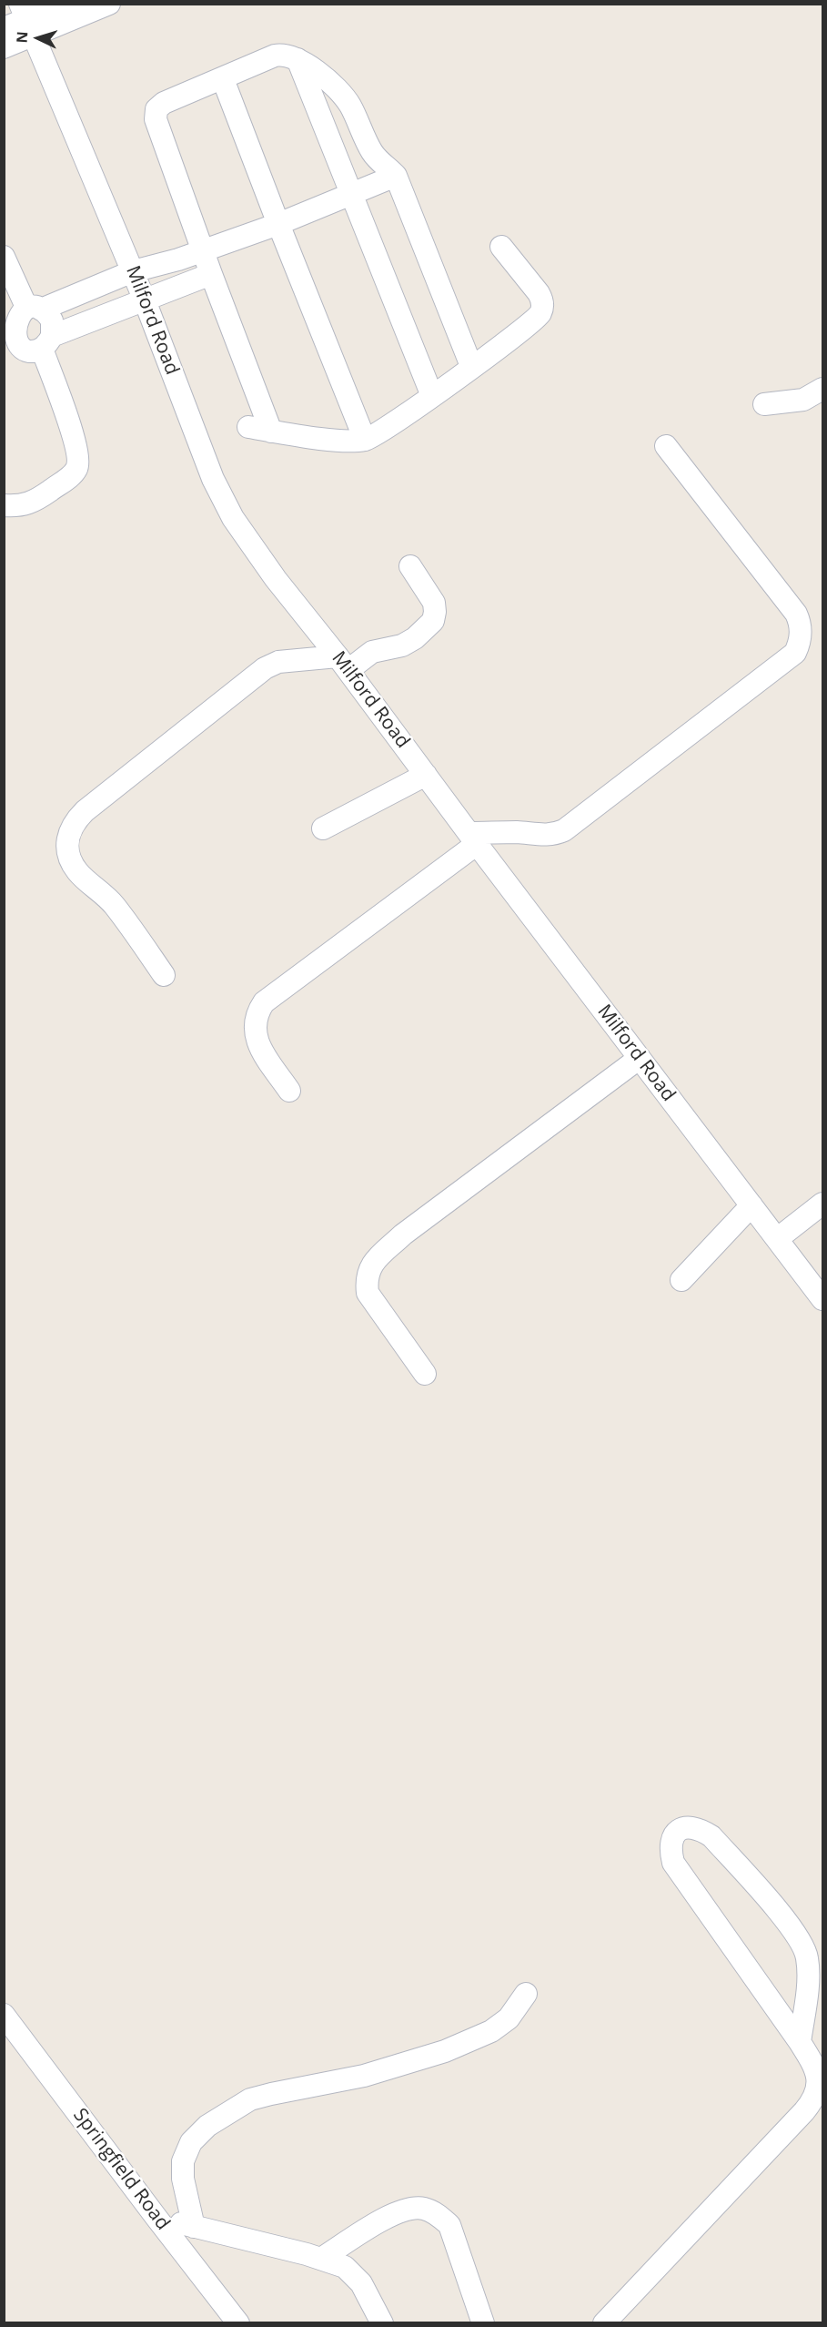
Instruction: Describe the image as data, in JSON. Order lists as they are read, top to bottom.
{
  "streets": {
    "street": ["Milford Road", "Springfield Road"]
  },
  "north": "left"
}
